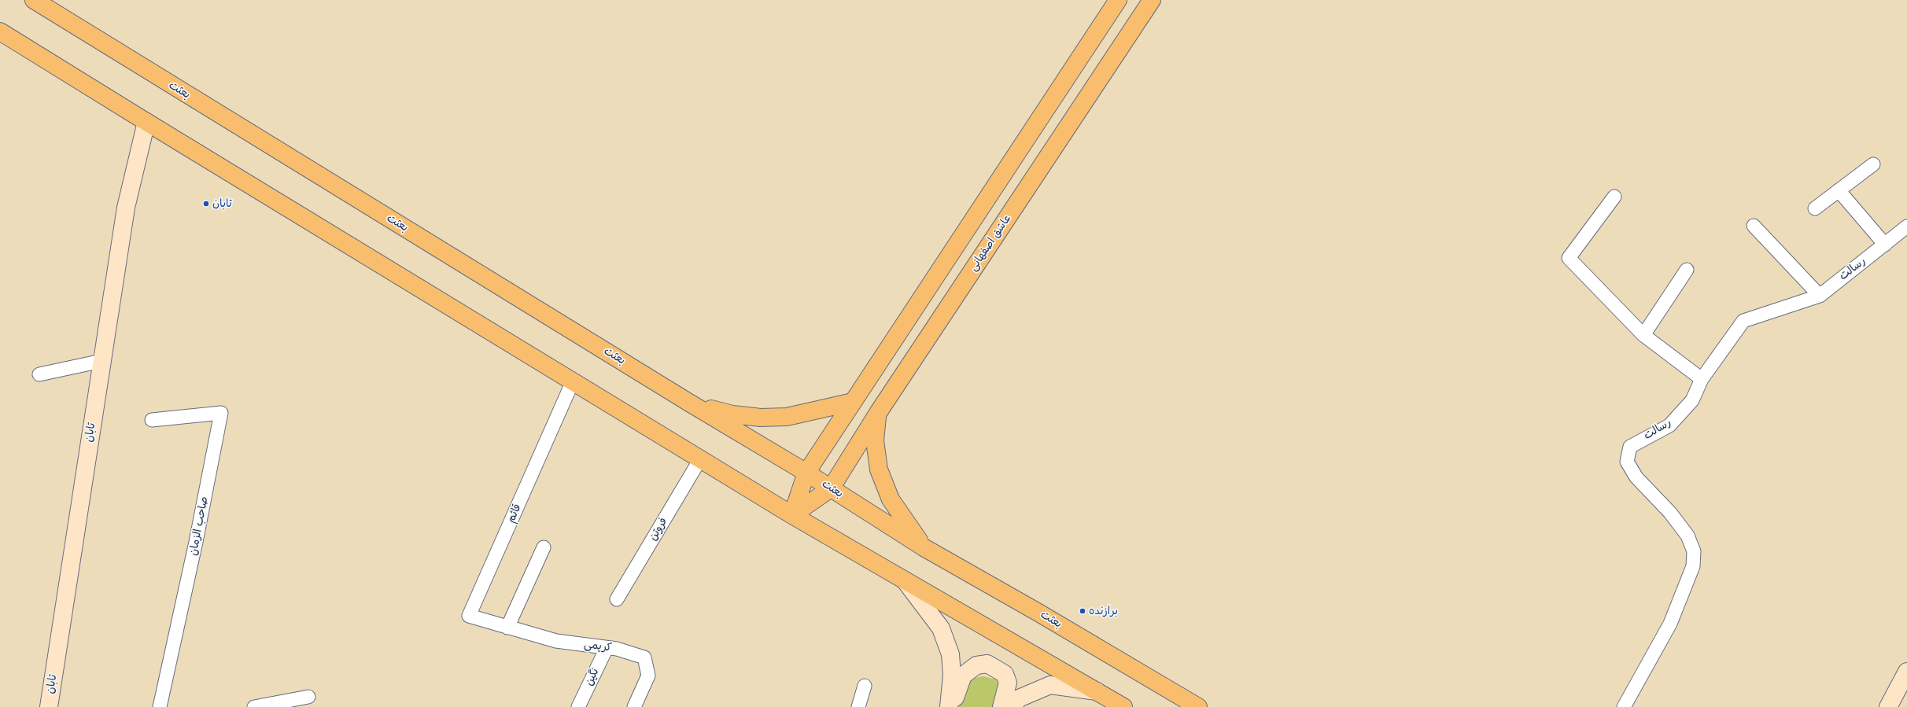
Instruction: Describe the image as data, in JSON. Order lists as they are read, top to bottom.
{
  "streets": {
    "main road": ["بعثت", "عاشق اصفهانی"],
    "street": [
      "رسالت",
      "تابان",
      "قائم",
      "صاحب الزمان",
      "فروتن",
      "کریمی",
      "نگین"
    ]
  },
  "crossings": [
    ["بعثت", "عاشق اصفهانی"],
    ["قائم", "کریمی"],
    ["کریمی", "نگین"]
  ],
  "places": ["تابان", "برازنده"]
}
